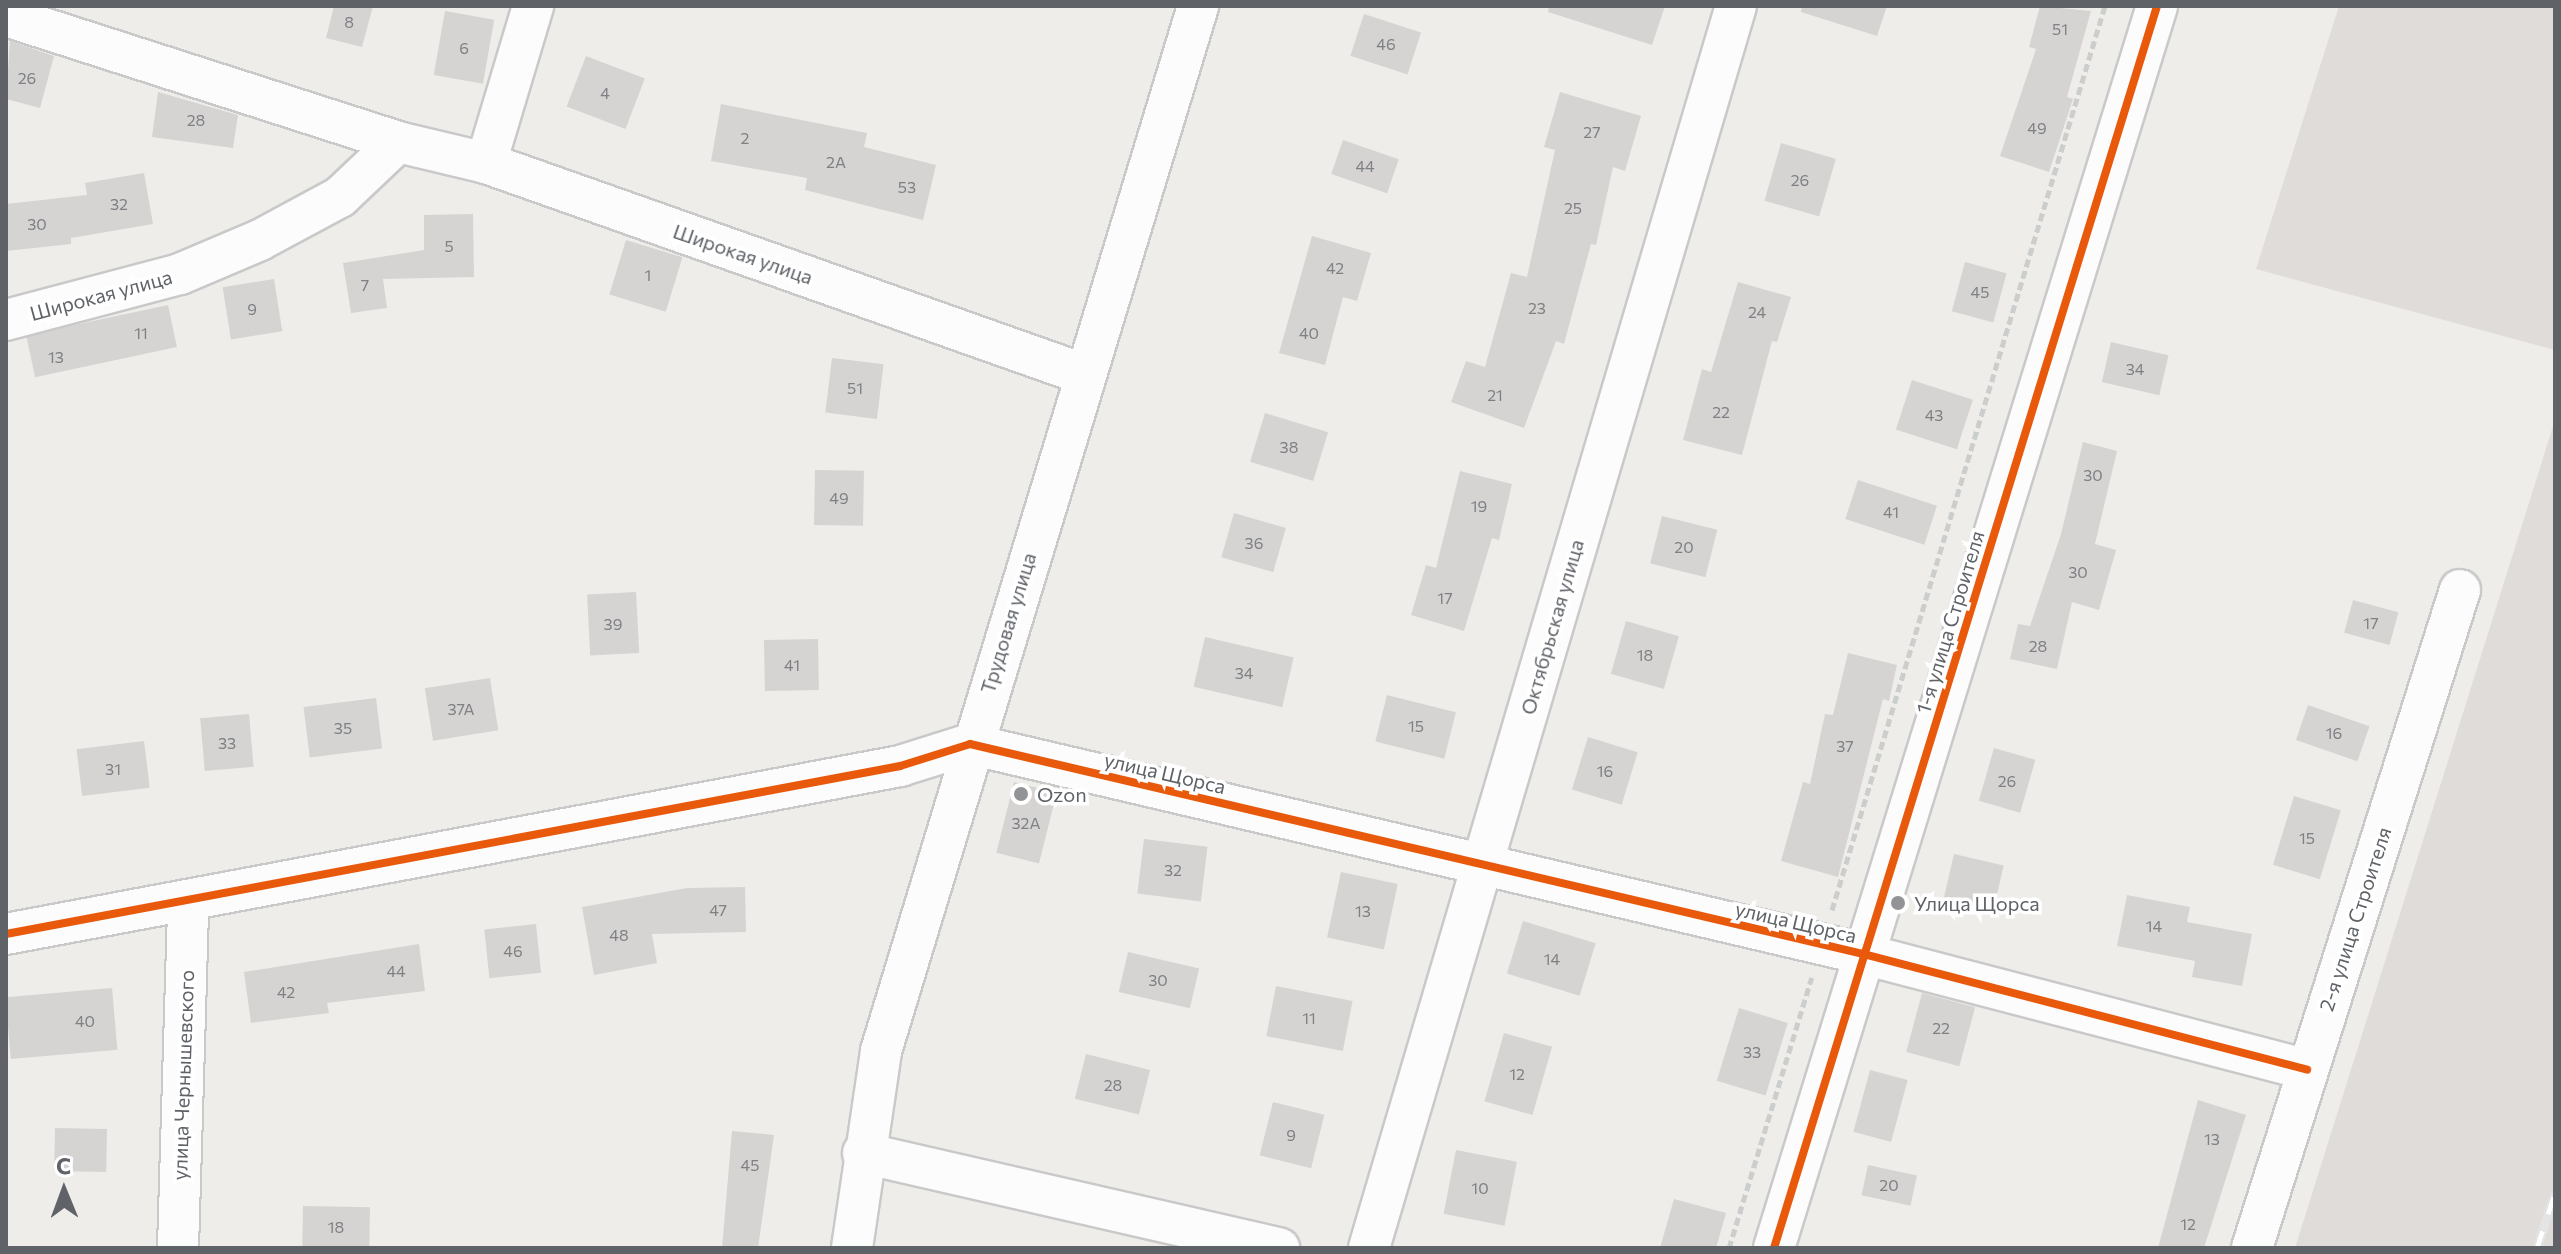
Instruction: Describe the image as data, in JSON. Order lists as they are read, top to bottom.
{
  "streets": {
    "street": [
      "Широкая улица",
      "1-я улица Строителя",
      "Трудовая улица",
      "Октябрьская улица",
      "улица Щорса",
      "2-я улица Строителя",
      "улица Чернышевского"
    ]
  },
  "crossings": [
    ["Широкая улица", "Трудовая улица"],
    ["1-я улица Строителя", "улица Щорса"],
    ["Трудовая улица", "улица Щорса"],
    ["Октябрьская улица", "улица Щорса"],
    ["улица Щорса", "2-я улица Строителя"]
  ],
  "places": ["Ozon", "Улица Щорса"],
  "house_numbers": [
    "8",
    "51",
    "46",
    "6",
    "26",
    "4",
    "28",
    "49",
    "27",
    "2",
    "2А",
    "44",
    "26",
    "53",
    "32",
    "25",
    "30",
    "5",
    "42",
    "1",
    "7",
    "45",
    "23",
    "9",
    "24",
    "11",
    "40",
    "13",
    "34",
    "51",
    "21",
    "22",
    "43",
    "38",
    "30",
    "49",
    "19",
    "41",
    "36",
    "20",
    "30",
    "17",
    "17",
    "39",
    "28",
    "18",
    "41",
    "34",
    "37А",
    "15",
    "35",
    "16",
    "33",
    "37",
    "31",
    "16",
    "26",
    "32А",
    "15",
    "32",
    "47",
    "13",
    "14",
    "48",
    "46",
    "14",
    "44",
    "30",
    "42",
    "11",
    "40",
    "22",
    "33",
    "12",
    "28",
    "9",
    "13",
    "45",
    "20",
    "10",
    "12",
    "18"
  ],
  "north": "top"
}
